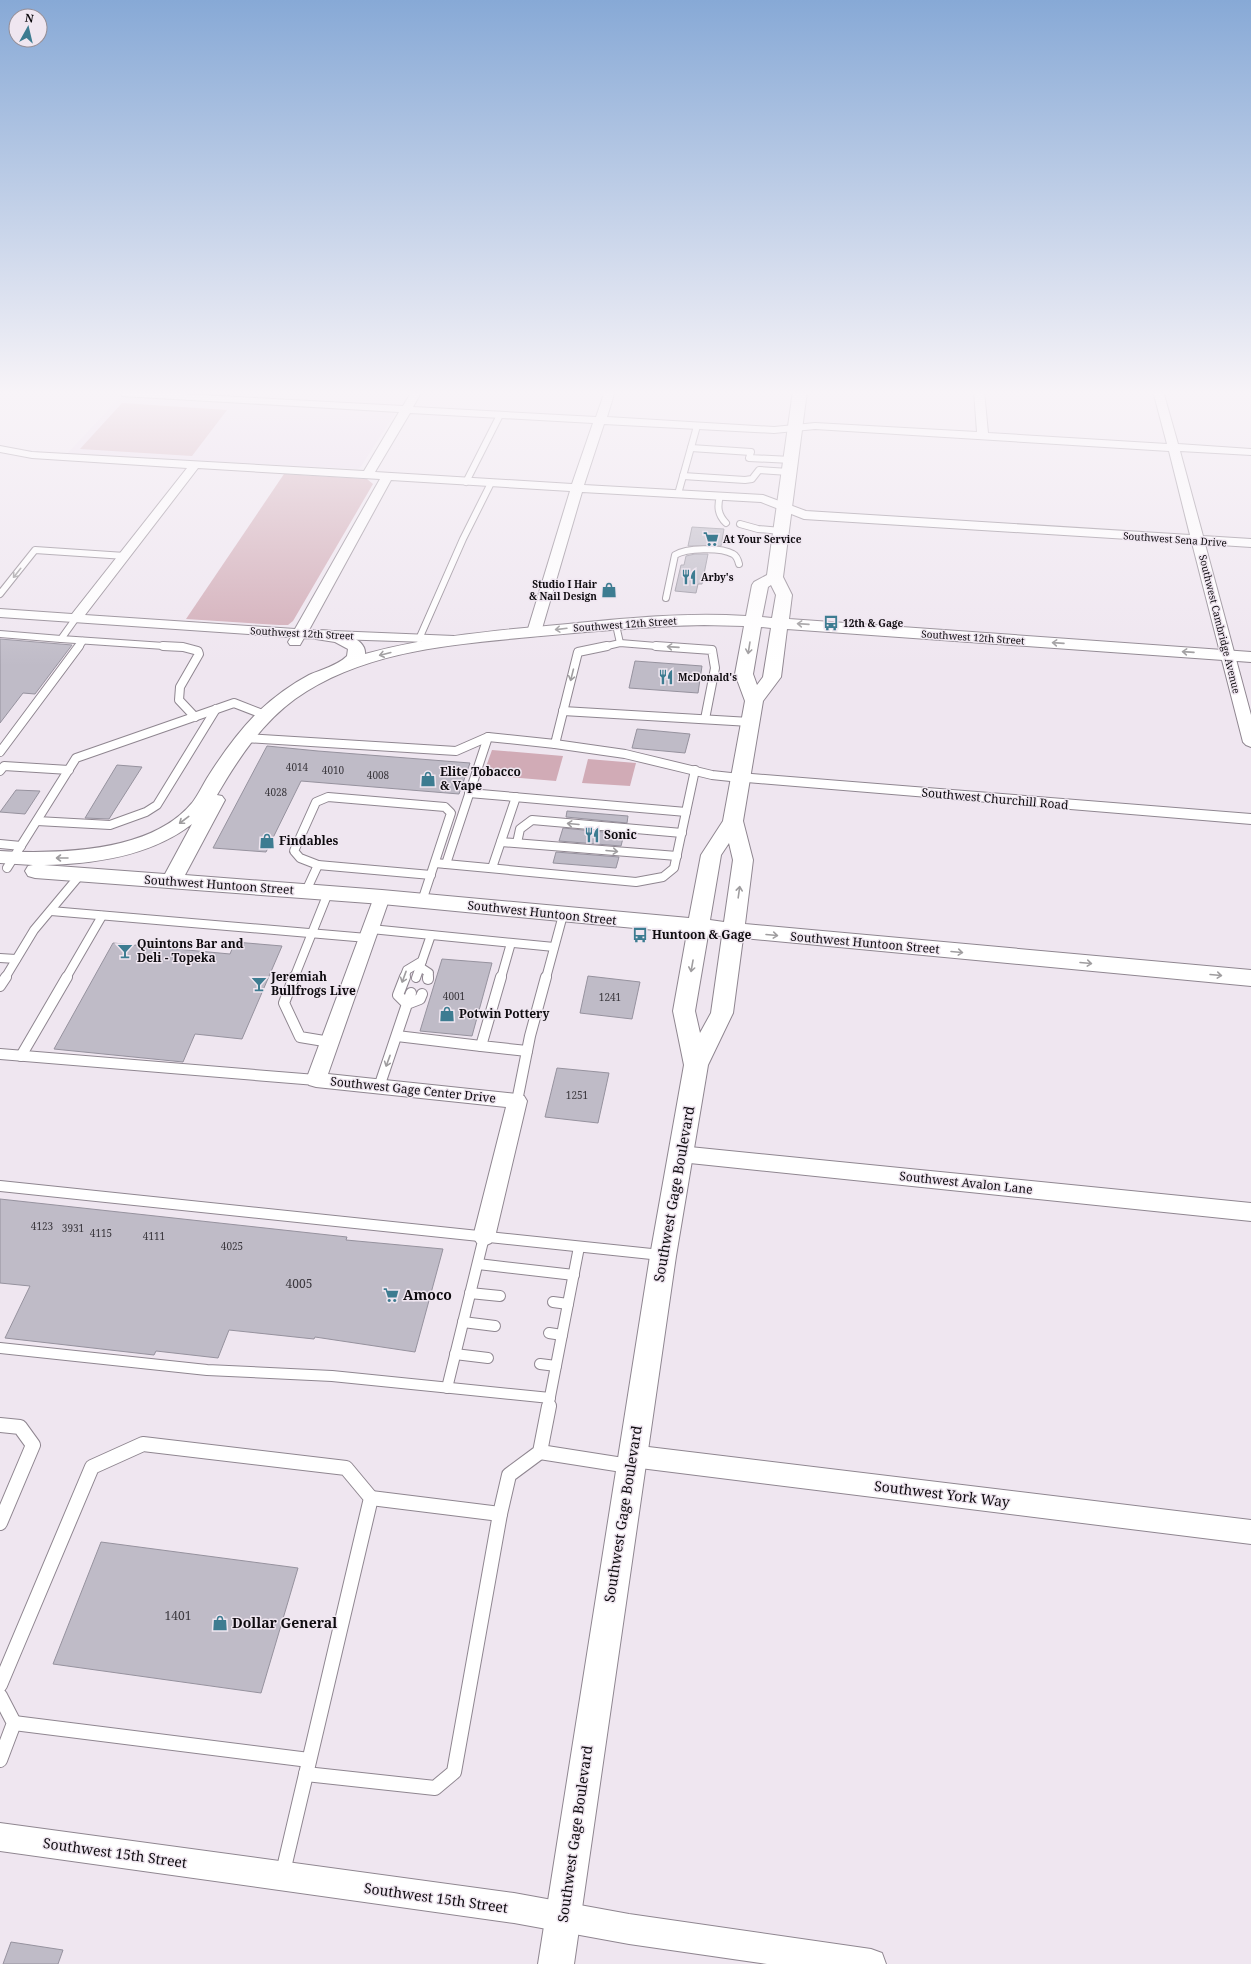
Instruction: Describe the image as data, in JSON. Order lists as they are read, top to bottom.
{
  "streets": {
    "main road": ["Southwest 12th Street", "Southwest Huntoon Street", "Southwest Gage Boulevard"],
    "street": [
      "Southwest Sena Drive",
      "Southwest Cambridge Avenue",
      "Southwest Churchill Road",
      "Southwest Gage Center Drive",
      "Southwest Avalon Lane",
      "Southwest York Way",
      "Southwest 15th Street"
    ]
  },
  "crossings": [
    ["Southwest Sena Drive", "Southwest Cambridge Avenue"],
    ["Southwest 12th Street", "Southwest Cambridge Avenue"],
    ["Southwest 12th Street", "Southwest Gage Boulevard"],
    ["Southwest Churchill Road", "Southwest Gage Boulevard"],
    ["Southwest Huntoon Street", "Southwest Gage Center Drive"],
    ["Southwest Huntoon Street", "Southwest Gage Boulevard"],
    ["Southwest Avalon Lane", "Southwest Gage Boulevard"],
    ["Southwest Gage Boulevard", "Southwest York Way"],
    ["Southwest Gage Boulevard", "Southwest 15th Street"]
  ],
  "one_way": ["Southwest 12th Street", "Southwest Huntoon Street"],
  "places": {
    "supermarket": ["At Your Service", "Amoco"],
    "restaurant": ["Arby's", "McDonald's", "Sonic"],
    "shop": [
      "Studio I Hair & Nail Design",
      "Elite Tobacco & Vape",
      "Findables",
      "Potwin Pottery",
      "Dollar General"
    ],
    "bus stop": ["12th & Gage", "Huntoon & Gage"],
    "bar": ["Quintons Bar and Deli - Topeka", "Jeremiah Bullfrogs Live"]
  },
  "house_numbers": [
    "4014",
    "4010",
    "4008",
    "4028",
    "4001",
    "1241",
    "1251",
    "4123",
    "3931",
    "4115",
    "4111",
    "4025",
    "4005",
    "1401"
  ],
  "north": "top"
}
